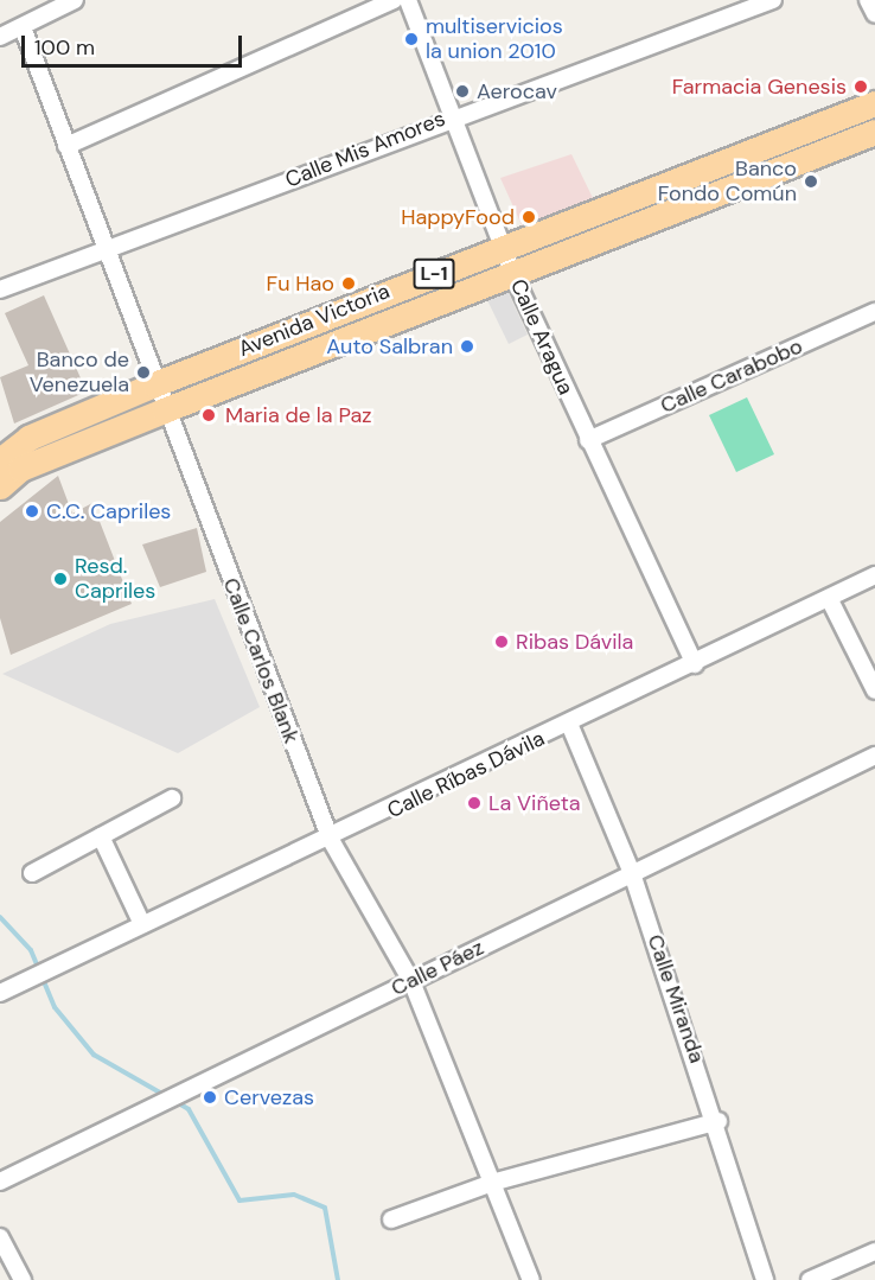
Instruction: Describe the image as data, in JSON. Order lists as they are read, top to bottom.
{
  "streets": {
    "main road": ["L-1", "Avenida Victoria"],
    "street": [
      "Calle Mis Amores",
      "Calle Aragua",
      "Calle Carabobo",
      "Calle Carlos Blank",
      "Calle Ríbas Dávila",
      "Calle Páez",
      "Calle Miranda"
    ]
  },
  "crossings": [
    ["Calle Mis Amores", "Calle Aragua"],
    ["Calle Mis Amores", "Calle Carlos Blank"],
    ["Avenida Victoria", "Calle Aragua"],
    ["Avenida Victoria", "Calle Carlos Blank"],
    ["Calle Aragua", "Calle Carabobo"],
    ["Calle Aragua", "Calle Ríbas Dávila"],
    ["Calle Carlos Blank", "Calle Ríbas Dávila"],
    ["Calle Carlos Blank", "Calle Páez"],
    ["Calle Ríbas Dávila", "Calle Miranda"],
    ["Calle Páez", "Calle Miranda"]
  ],
  "places": [
    "multiservicios la union 2010",
    "Farmacia Genesis",
    "Aerocav",
    "Banco Fondo Común",
    "HappyFood",
    "Fu Hao",
    "Auto Salbran",
    "Banco de Venezuela",
    "Maria de la Paz",
    "C.C. Capriles",
    "Resd. Capriles",
    "Ribas Dávila",
    "La Viñeta",
    "Cervezas"
  ],
  "scale_bar": "100 m"
}
